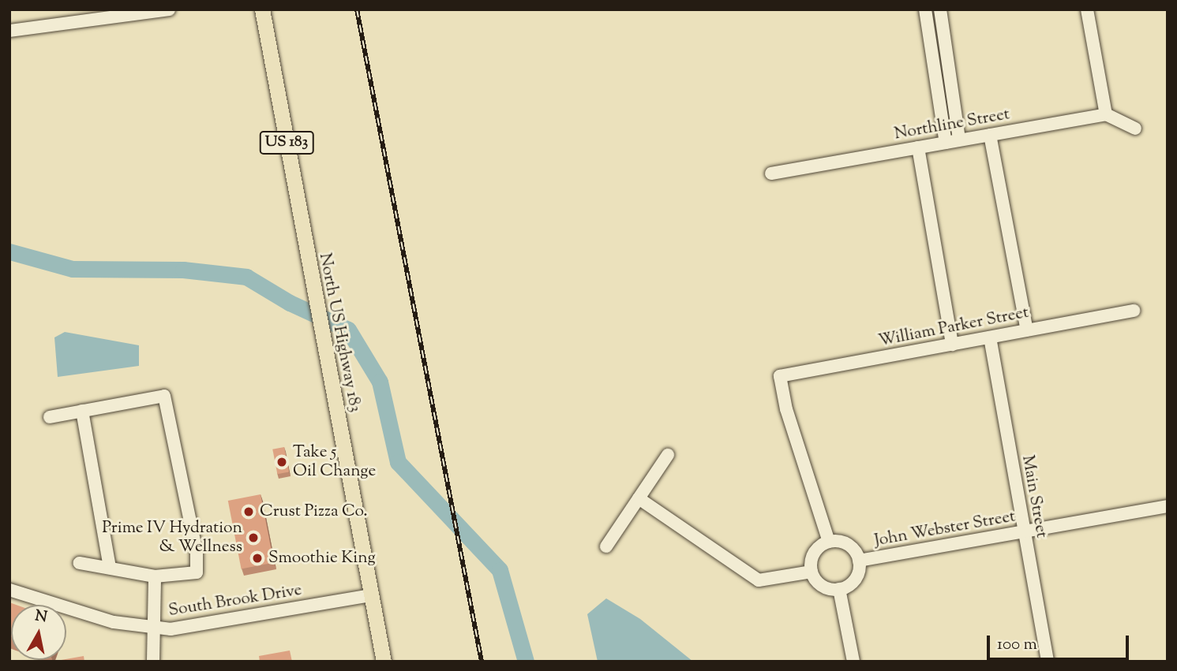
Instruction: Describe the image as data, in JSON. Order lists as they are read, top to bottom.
{
  "streets": {
    "main road": ["US 183", "North US Highway 183"],
    "street": [
      "Northline Street",
      "William Parker Street",
      "Main Street",
      "John Webster Street",
      "South Brook Drive"
    ]
  },
  "crossings": [
    ["William Parker Street", "Main Street"],
    ["William Parker Street", "John Webster Street"],
    ["North US Highway 183", "South Brook Drive"],
    ["Main Street", "John Webster Street"]
  ],
  "places": [
    "Take 5 Oil Change",
    "Crust Pizza Co.",
    "Prime IV Hydration & Wellness",
    "Smoothie King"
  ],
  "scale_bar": "100 m",
  "north": "top"
}
